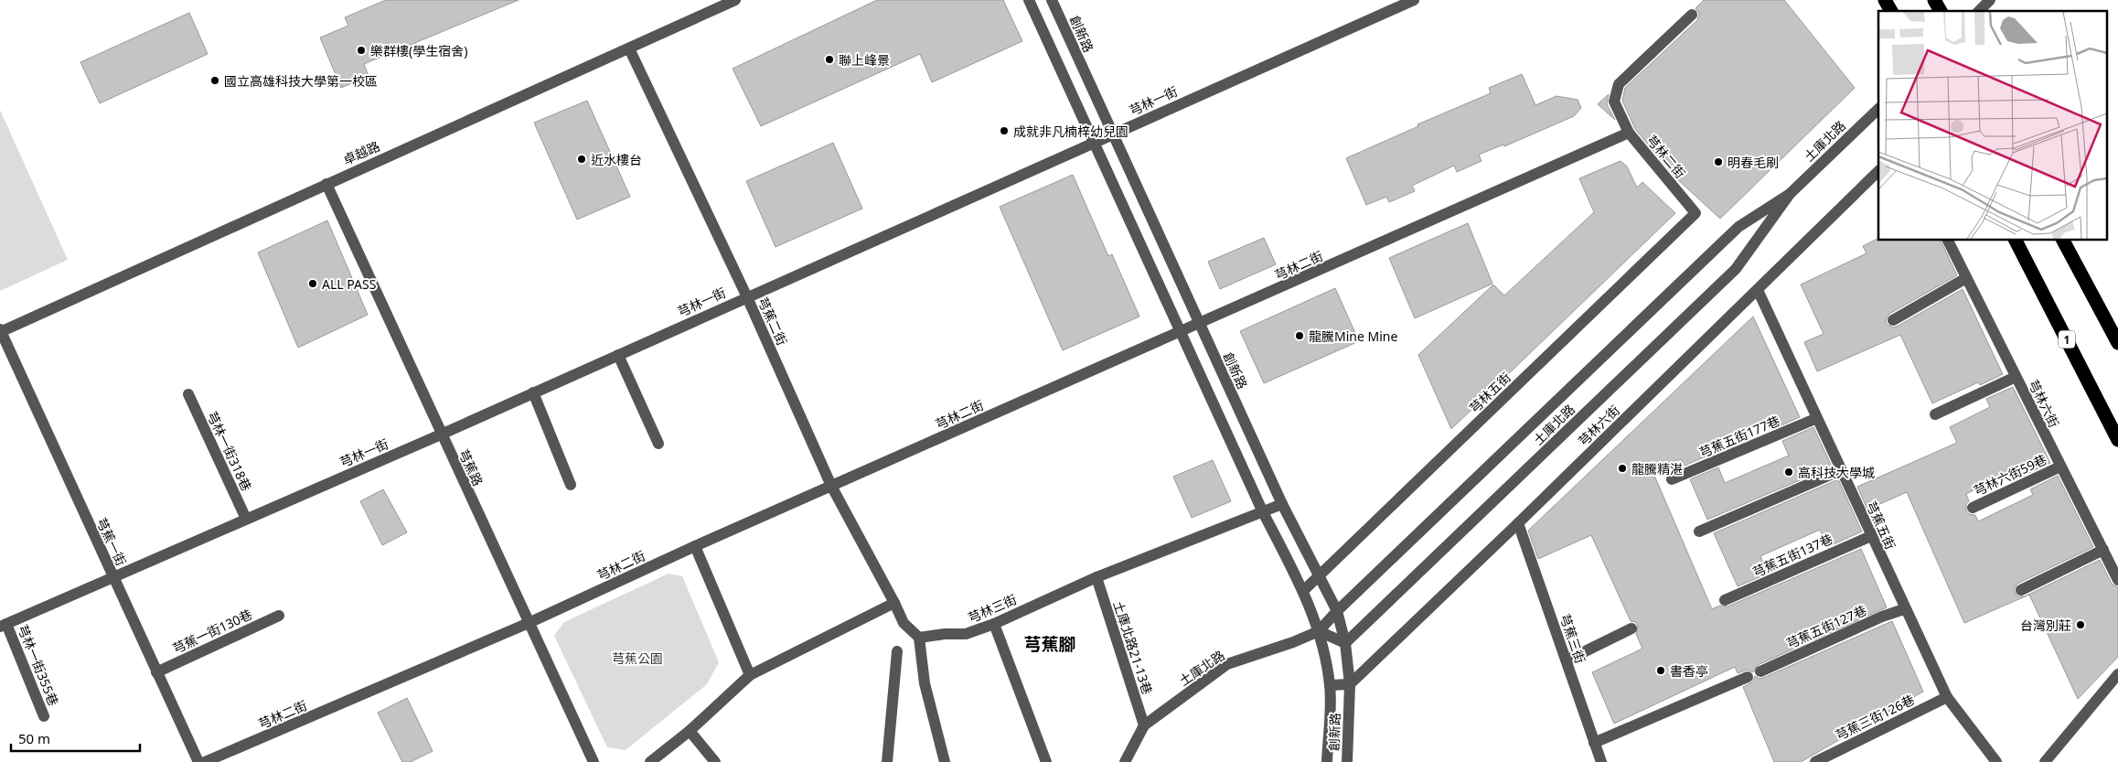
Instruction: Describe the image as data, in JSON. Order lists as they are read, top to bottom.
{
  "streets": {
    "highway": ["1"],
    "street": [
      "創新路",
      "芎林一街",
      "土庫北路",
      "卓越路",
      "芎林二街",
      "芎蕉二街",
      "芎林五街",
      "芎林六街",
      "芎蕉五街177巷",
      "芎林一街318巷",
      "芎蕉路",
      "芎林六街59巷",
      "芎蕉五街",
      "芎蕉一街",
      "芎蕉五街137巷",
      "芎林三街",
      "芎蕉五街127巷",
      "芎蕉一街130巷",
      "芎蕉三街",
      "土庫北路21-13巷",
      "芎林一街355巷",
      "芎蕉三街126巷"
    ]
  },
  "crossings": [
    ["創新路", "芎林一街"],
    ["創新路", "土庫北路"],
    ["創新路", "芎林二街"],
    ["創新路", "芎林五街"],
    ["創新路", "芎林六街"],
    ["創新路", "芎林三街"],
    ["芎林一街", "芎蕉二街"],
    ["芎林一街", "芎林一街318巷"],
    ["芎林一街", "芎蕉路"],
    ["芎林一街", "芎蕉一街"],
    ["芎林一街", "芎林一街355巷"],
    ["土庫北路", "土庫北路21-13巷"],
    ["卓越路", "芎蕉二街"],
    ["卓越路", "芎蕉路"],
    ["卓越路", "芎蕉一街"],
    ["芎林二街", "芎蕉二街"],
    ["芎林二街", "芎林五街"],
    ["芎林二街", "芎蕉路"],
    ["芎林六街", "芎林六街59巷"],
    ["芎林六街", "芎蕉五街"],
    ["芎林六街", "芎蕉三街"],
    ["芎蕉五街177巷", "芎蕉五街"],
    ["芎蕉五街", "芎蕉五街137巷"],
    ["芎蕉五街", "芎蕉五街127巷"],
    ["芎蕉五街", "芎蕉三街126巷"],
    ["芎蕉一街", "芎蕉一街130巷"],
    ["芎林三街", "土庫北路21-13巷"]
  ],
  "districts": ["芎蕉腳"],
  "parks": ["芎蕉公園"],
  "places": [
    "樂群樓(學生宿舍)",
    "聯上峰景",
    "國立高雄科技大學第一校區",
    "成就非凡楠梓幼兒園",
    "近水樓台",
    "明春毛刷",
    "ALL PASS",
    "龍騰Mine Mine",
    "龍騰精湛",
    "高科技大學城",
    "台灣別莊",
    "書香亭"
  ],
  "scale_bar": "50 m"
}
